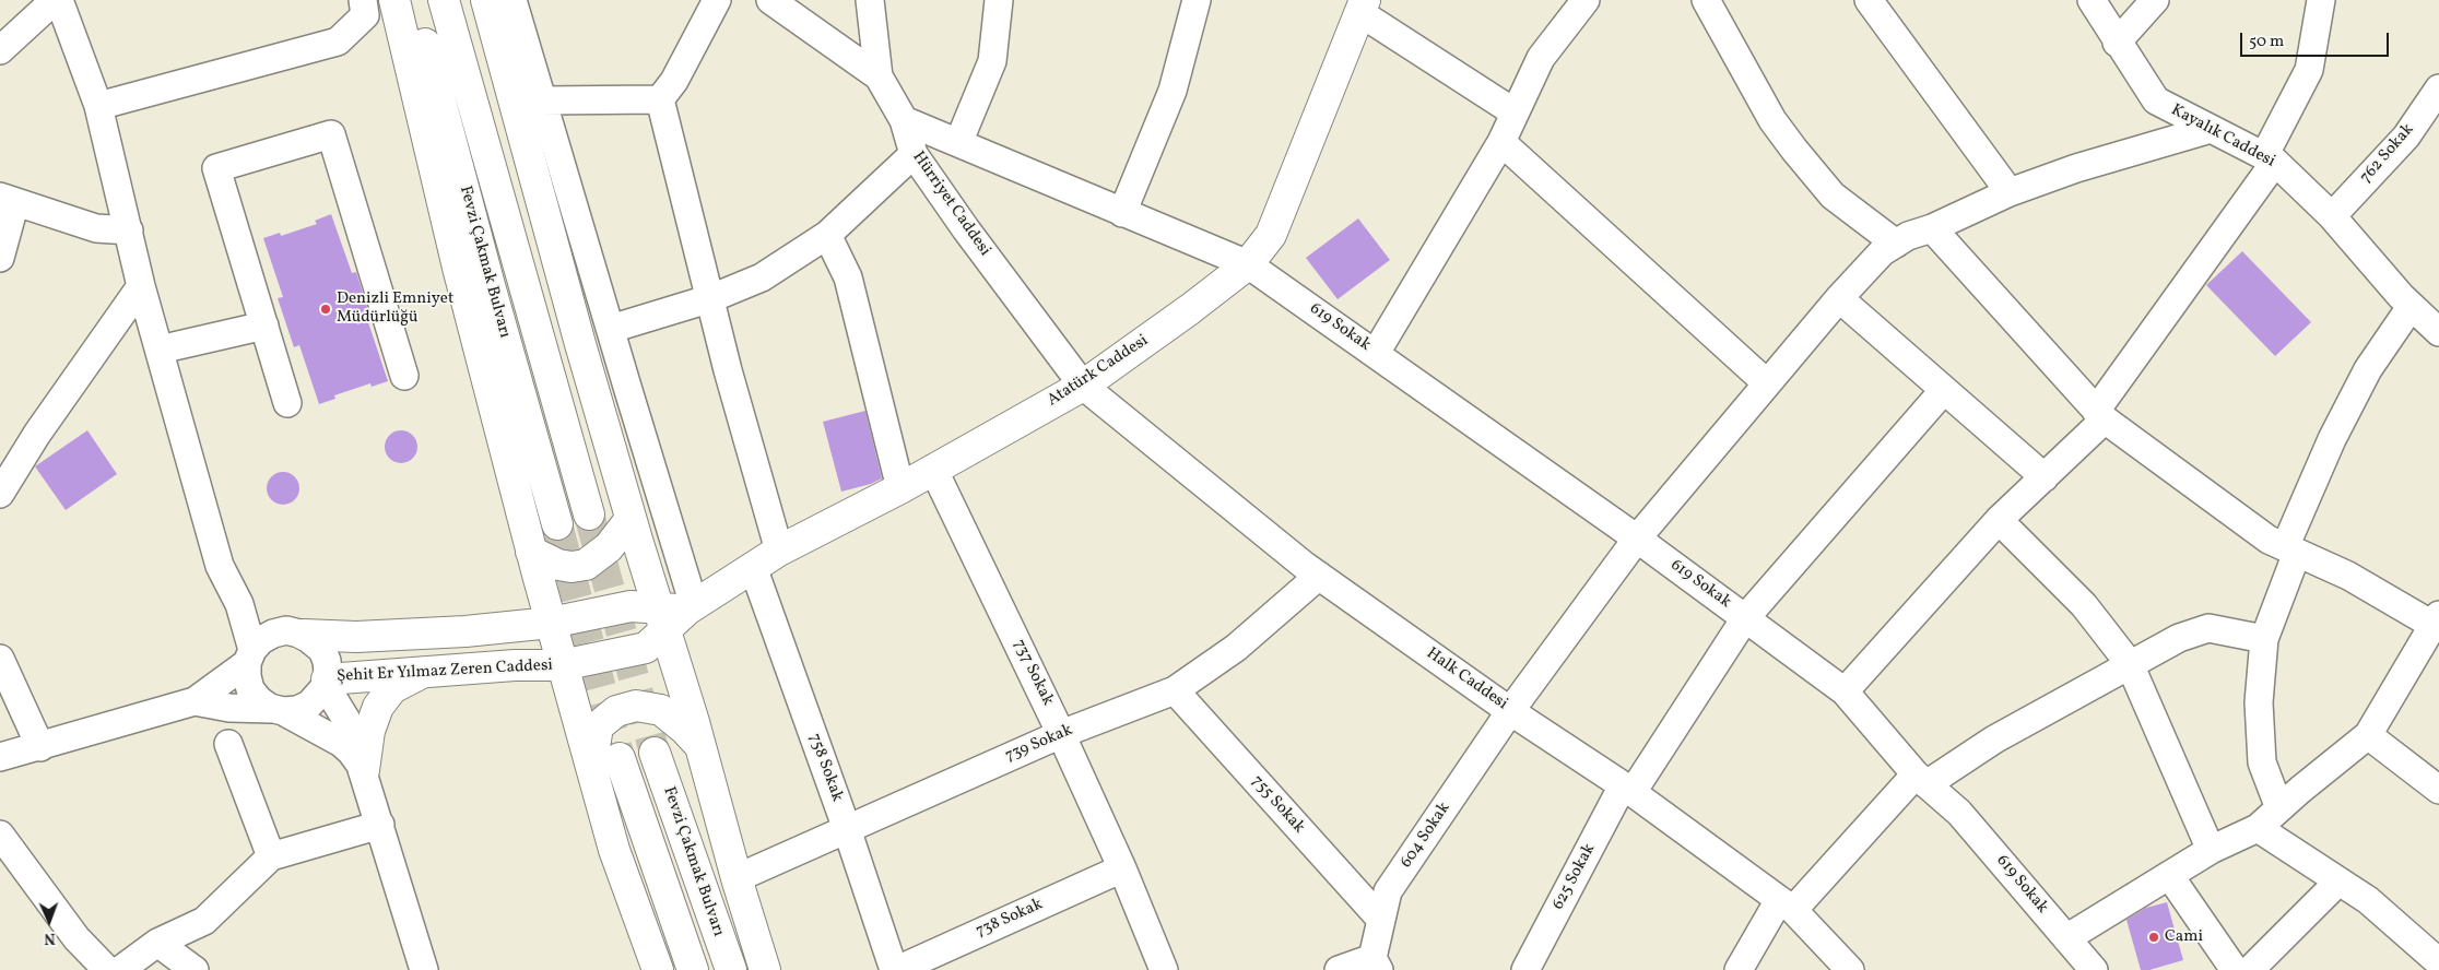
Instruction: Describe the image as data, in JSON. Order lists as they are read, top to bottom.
{
  "streets": {
    "main road": ["Fevzi Çakmak Bulvarı", "Atatürk Caddesi", "Şehit Er Yılmaz Zeren Caddesi"],
    "street": [
      "Kayalık Caddesi",
      "762 Sokak",
      "Hürriyet Caddesi",
      "619 Sokak",
      "737 Sokak",
      "Halk Caddesi",
      "739 Sokak",
      "758 Sokak",
      "755 Sokak",
      "604 Sokak",
      "625 Sokak",
      "738 Sokak"
    ]
  },
  "crossings": [
    ["Kayalık Caddesi", "762 Sokak"],
    ["Kayalık Caddesi", "604 Sokak"],
    ["Hürriyet Caddesi", "619 Sokak"],
    ["Hürriyet Caddesi", "Atatürk Caddesi"],
    ["Hürriyet Caddesi", "Halk Caddesi"],
    ["619 Sokak", "Atatürk Caddesi"],
    ["619 Sokak", "604 Sokak"],
    ["619 Sokak", "625 Sokak"],
    ["Atatürk Caddesi", "Şehit Er Yılmaz Zeren Caddesi"],
    ["Atatürk Caddesi", "737 Sokak"],
    ["Atatürk Caddesi", "Halk Caddesi"],
    ["Atatürk Caddesi", "758 Sokak"],
    ["737 Sokak", "739 Sokak"],
    ["737 Sokak", "738 Sokak"],
    ["Halk Caddesi", "739 Sokak"],
    ["Halk Caddesi", "604 Sokak"],
    ["Halk Caddesi", "625 Sokak"],
    ["739 Sokak", "758 Sokak"],
    ["739 Sokak", "755 Sokak"],
    ["758 Sokak", "738 Sokak"],
    ["755 Sokak", "604 Sokak"]
  ],
  "places": ["Denizli Emniyet Müdürlüğü", "Cami"],
  "scale_bar": "50 m",
  "north": "bottom"
}
